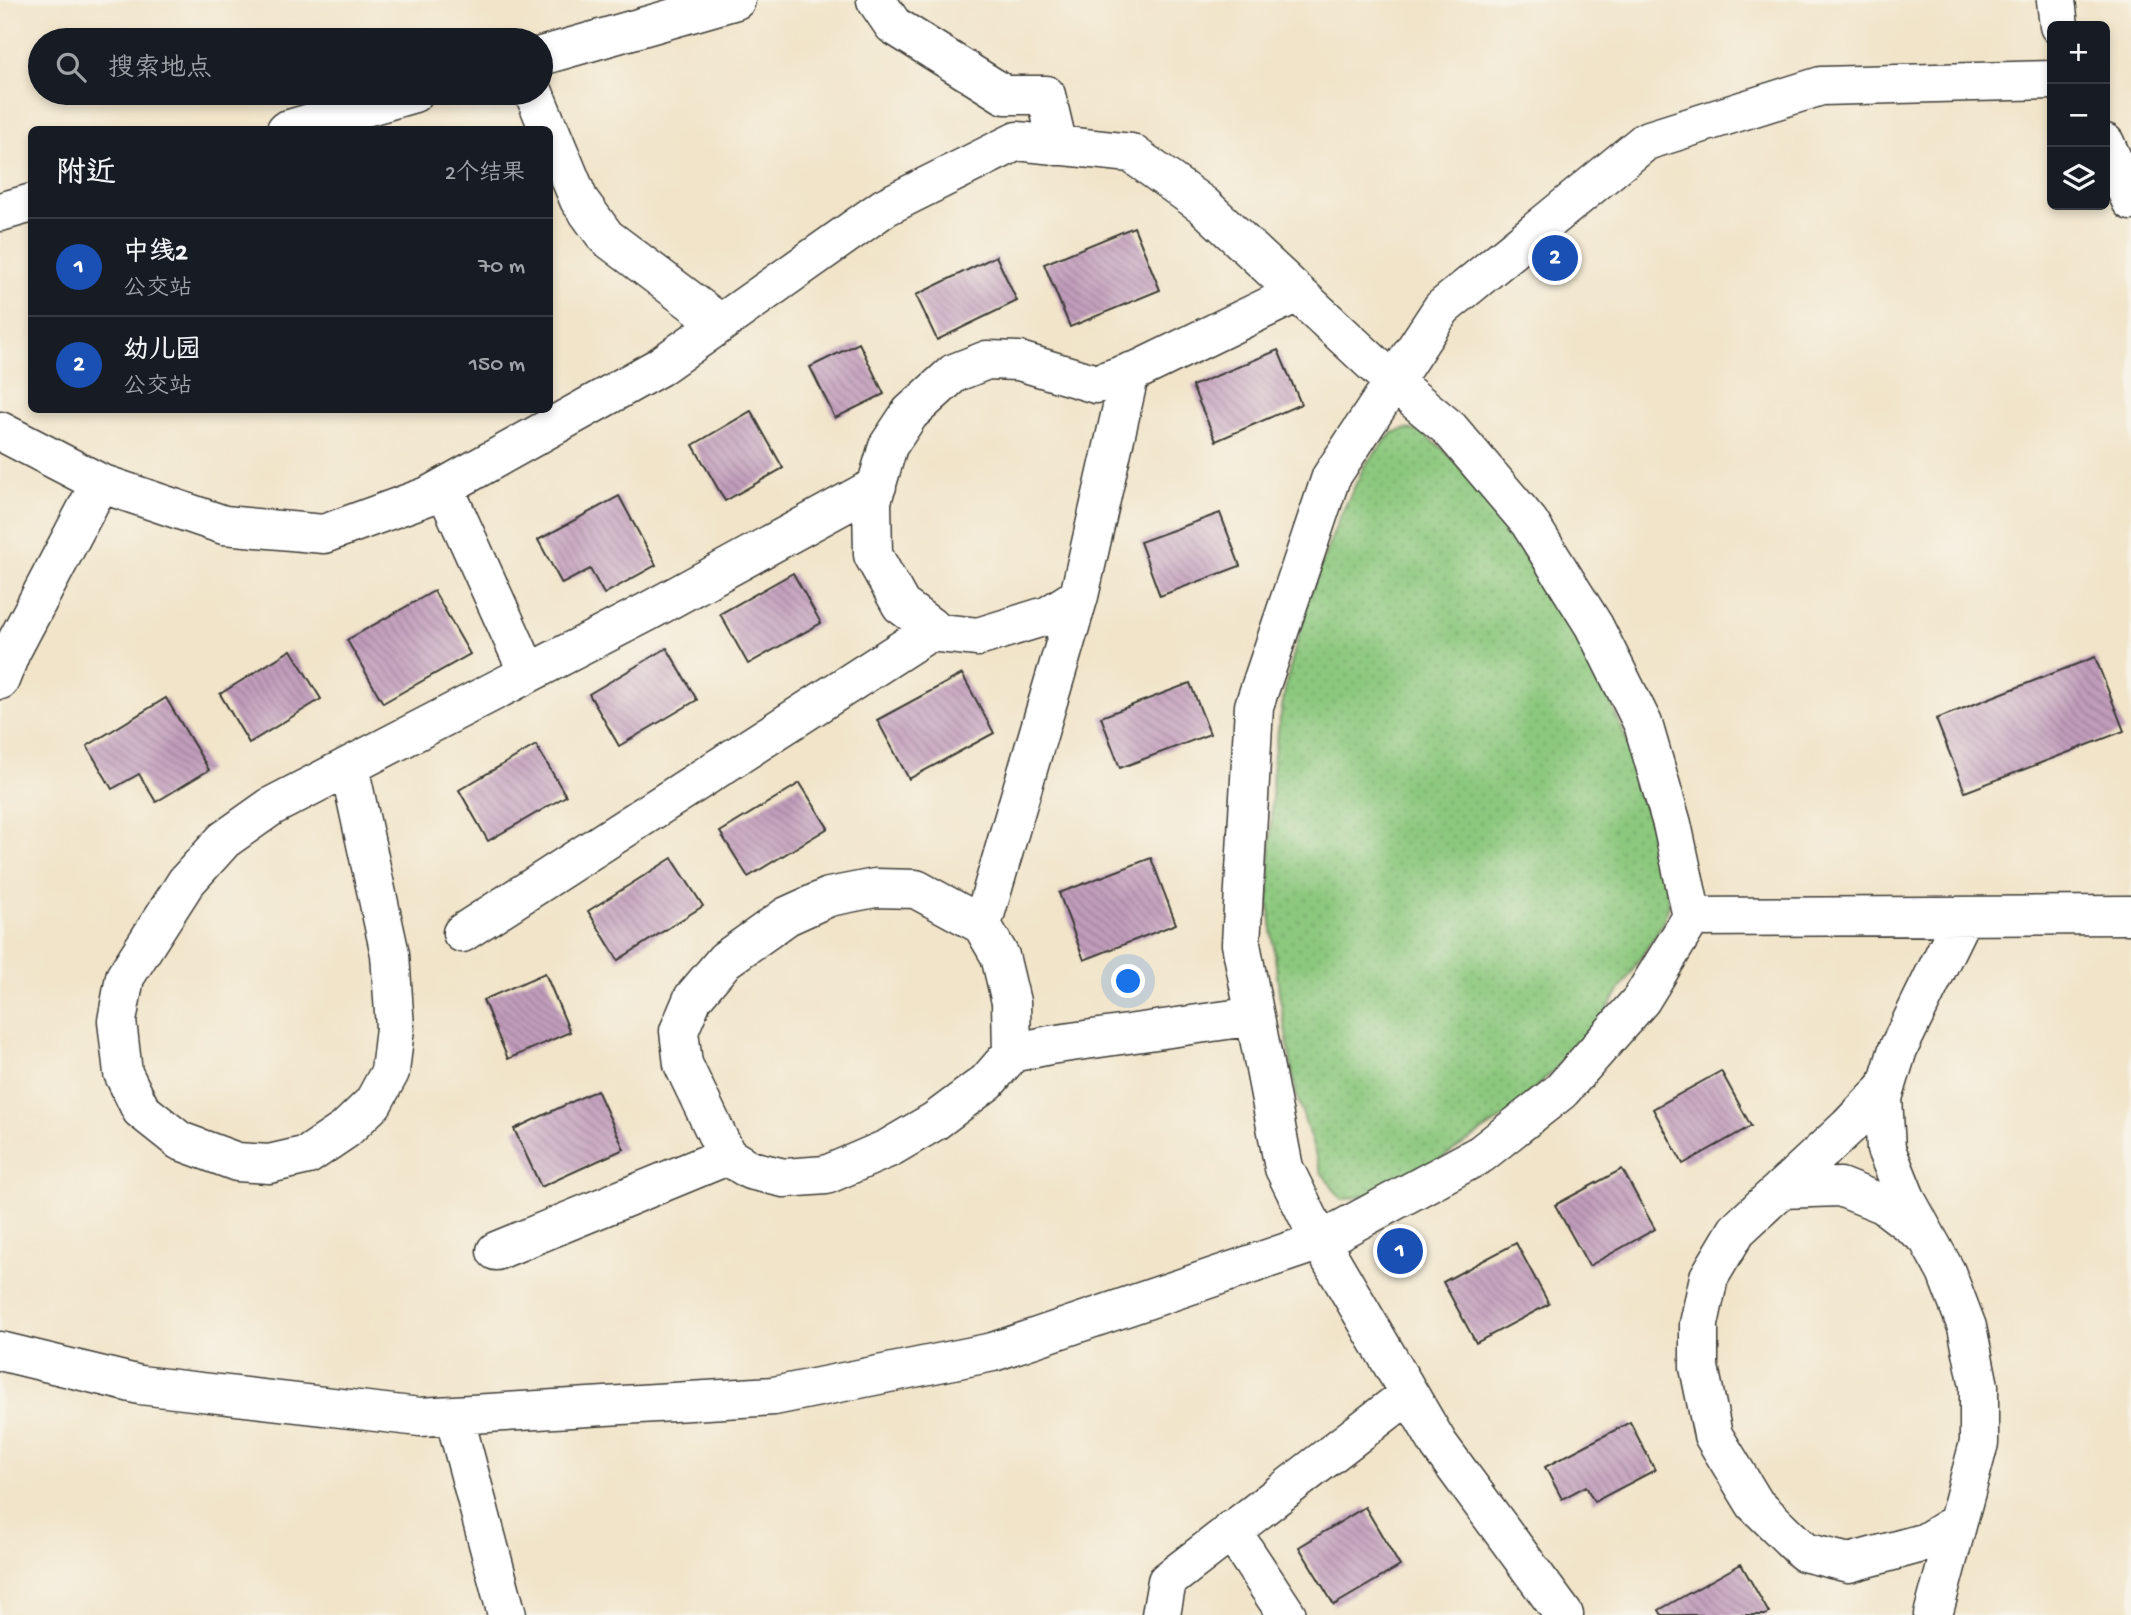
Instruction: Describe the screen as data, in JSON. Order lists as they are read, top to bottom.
{
  "page": {
    "map_buttons": ["+", "−"],
    "search": "搜索地点",
    "heading": ["附近", "2个结果"],
    "list": [
      {
        "mark": "1",
        "name": "中线2",
        "note": "公交站",
        "value": "70 m"
      },
      {
        "mark": "2",
        "name": "幼儿园",
        "note": "公交站",
        "value": "150 m"
      }
    ],
    "pins": ["2", "1"]
  }
}
